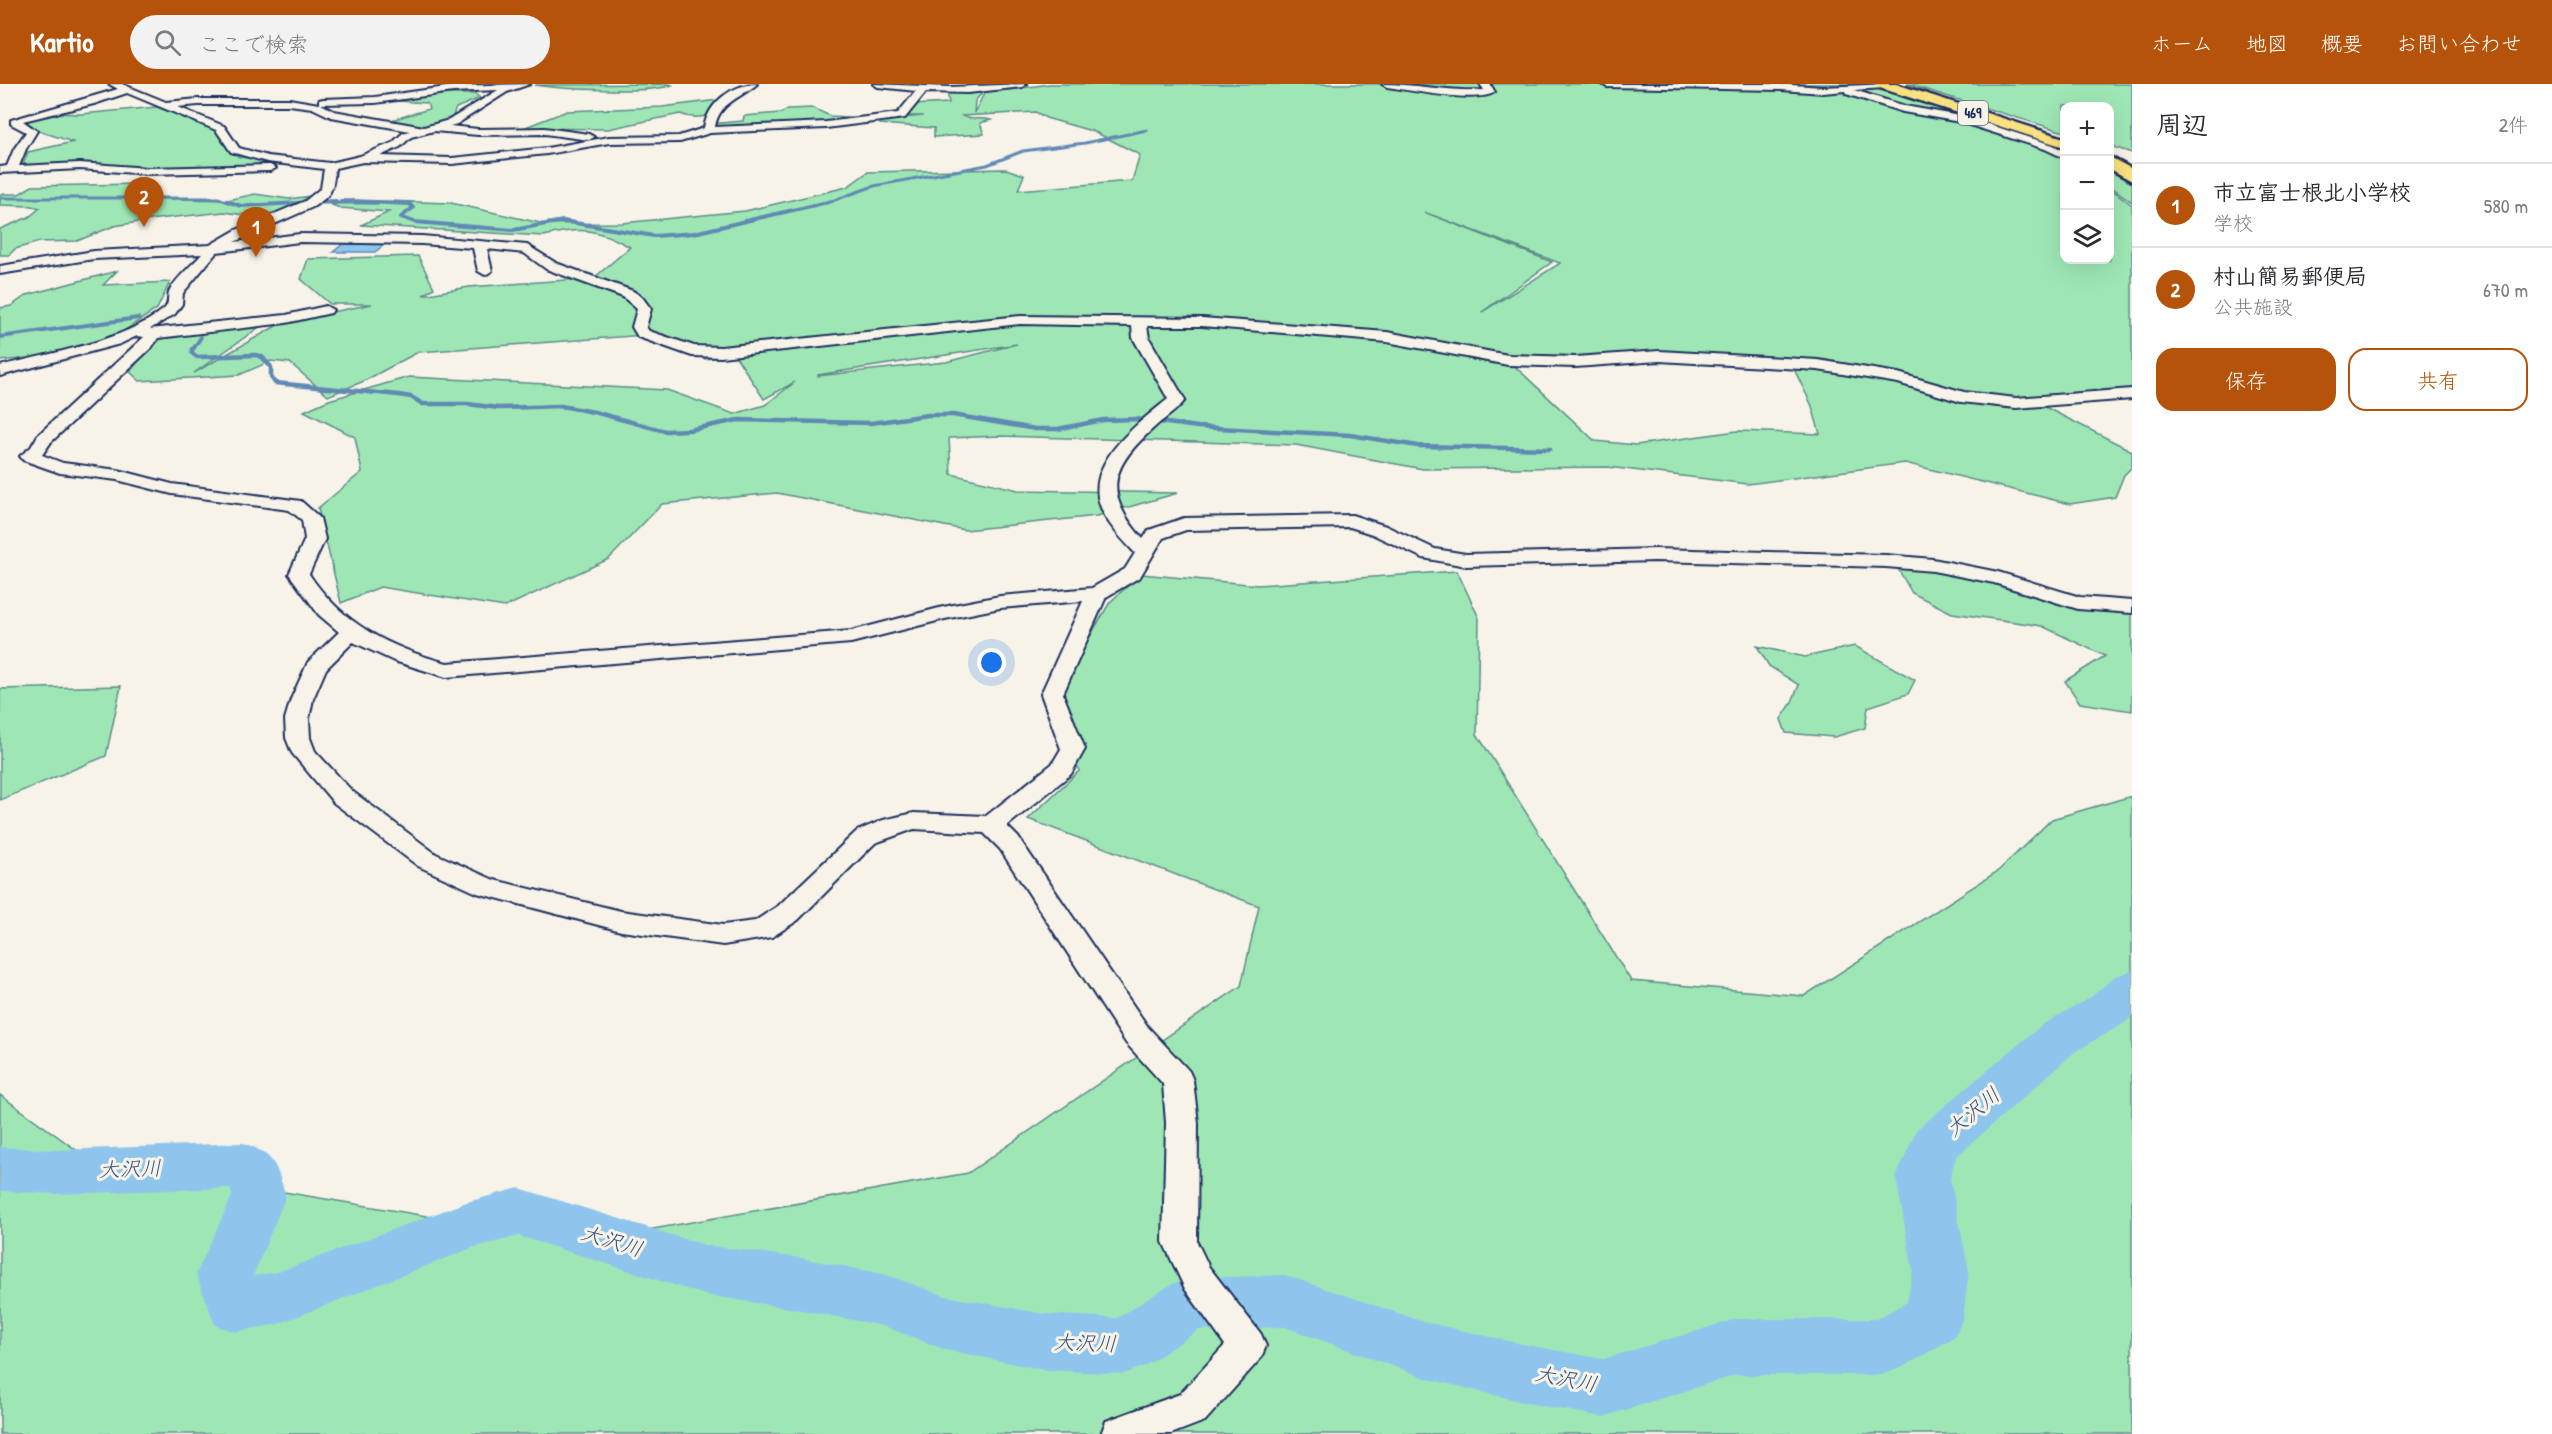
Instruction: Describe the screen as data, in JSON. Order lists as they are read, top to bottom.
{
  "streets": {
    "highway": ["469"]
  },
  "water": ["大沢川"],
  "page": {
    "header": "Kartio",
    "search": "ここで検索",
    "nav": [
      "ホーム",
      "地図",
      "概要",
      "お問い合わせ"
    ],
    "heading": ["周辺", "2件"],
    "map_buttons": ["+", "−"],
    "list": [
      {
        "mark": "1",
        "name": "市立富士根北小学校",
        "note": "学校",
        "value": "580 m"
      },
      {
        "mark": "2",
        "name": "村山簡易郵便局",
        "note": "公共施設",
        "value": "670 m"
      }
    ],
    "pins": ["2", "1"],
    "buttons": ["保存", "共有"]
  }
}
